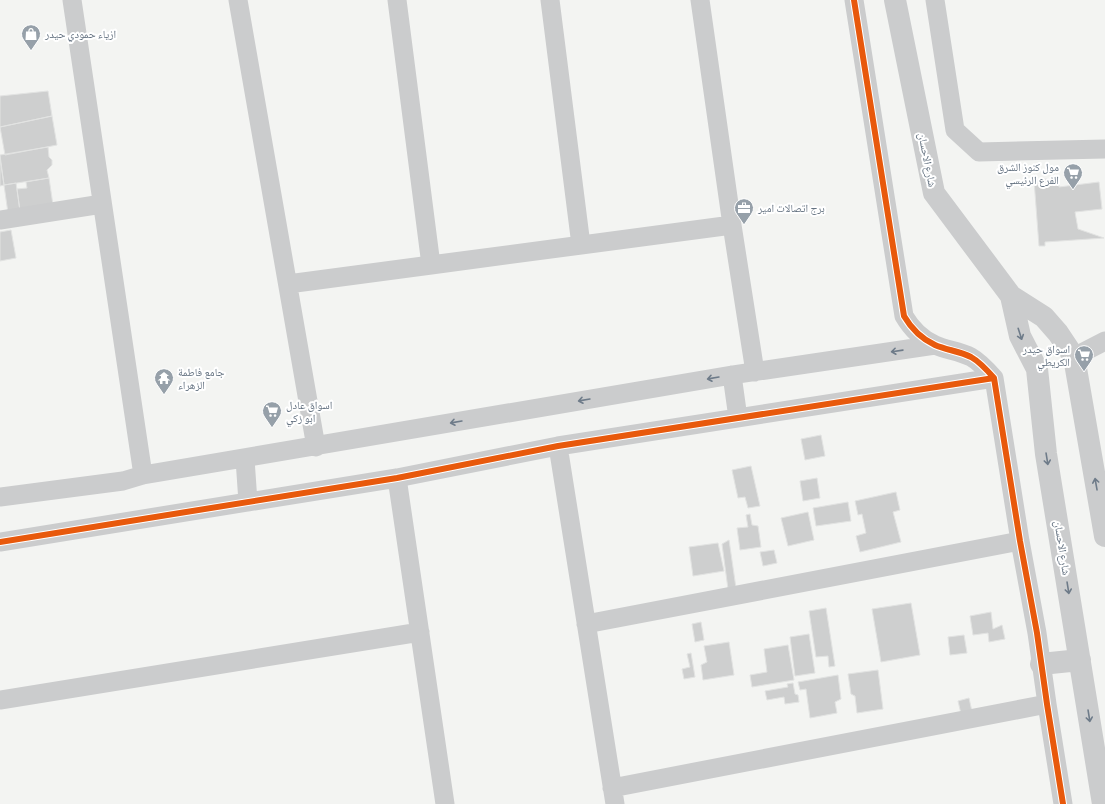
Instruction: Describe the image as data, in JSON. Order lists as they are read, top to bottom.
{
  "streets": {
    "street": ["شارع الاحسان"]
  },
  "places": {
    "shop": ["ازياء حمودي حيدر"],
    "supermarket": ["مول كنوز الشرق الفرع الرئيسي", "اسواق حيدر الكريطي", "اسواق عادل ابو زكي"],
    "office": ["برج اتصالات امير"],
    "temple": ["جامع فاطمة الزهراء"]
  }
}
